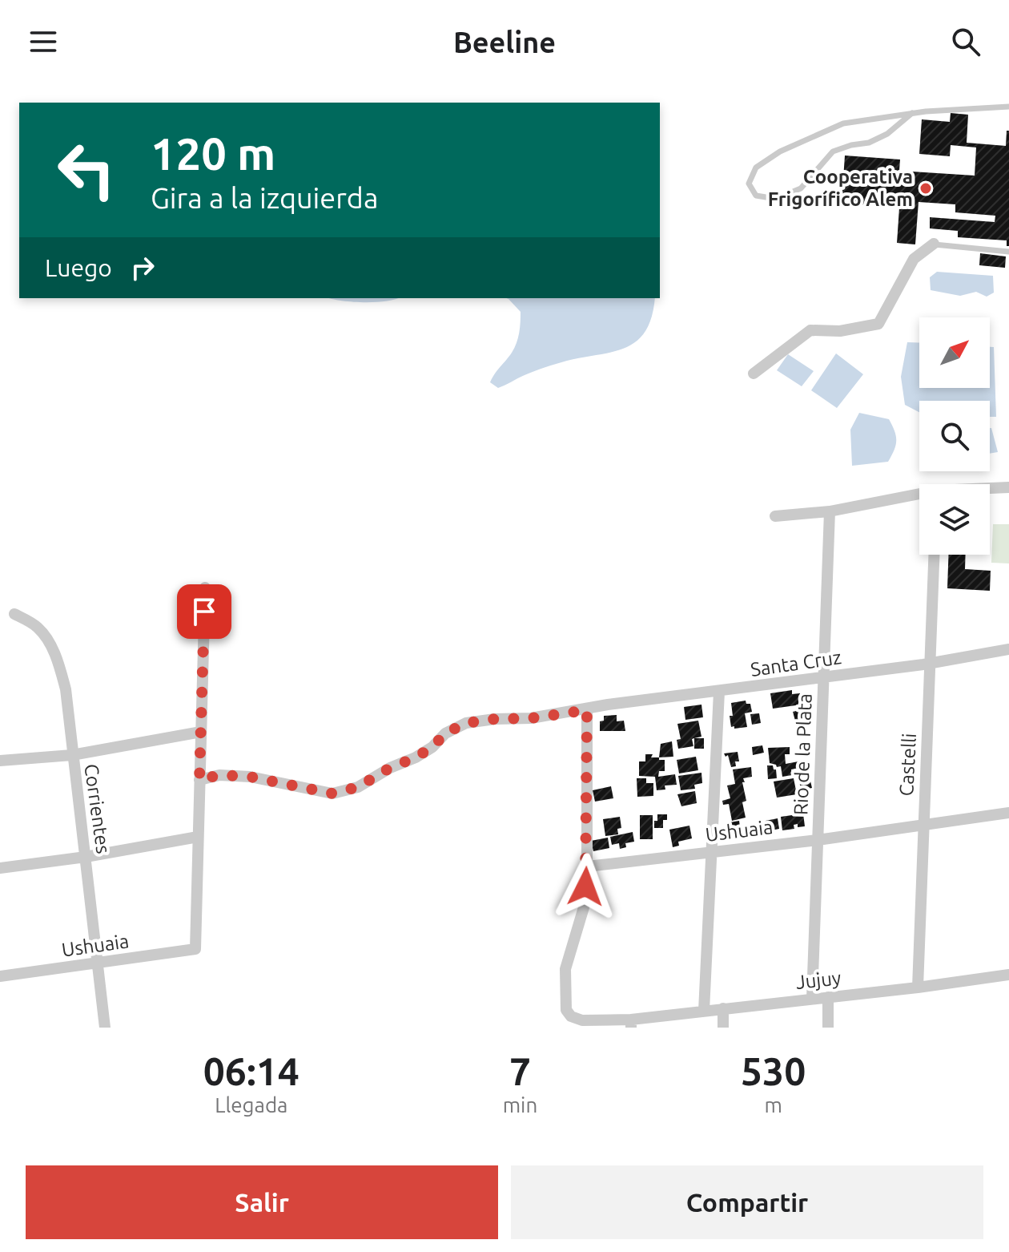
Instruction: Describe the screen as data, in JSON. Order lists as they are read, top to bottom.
{
  "streets": {
    "street": [
      "Santa Cruz",
      "Rio de la Plata",
      "Castelli",
      "Corrientes",
      "Ushuaia",
      "Jujuy"
    ]
  },
  "crossings": [
    ["Santa Cruz", "Rio de la Plata"],
    ["Santa Cruz", "Castelli"],
    ["Rio de la Plata", "Ushuaia"],
    ["Rio de la Plata", "Jujuy"],
    ["Castelli", "Ushuaia"],
    ["Castelli", "Jujuy"],
    ["Corrientes", "Ushuaia"],
    ["Ushuaia", "Jujuy"]
  ],
  "places": ["Cooperativa Frigorífico Alem"],
  "north": "top right",
  "page": {
    "header": "Beeline",
    "turn": ["120 m", "Gira a la izquierda"],
    "then": "Luego",
    "eta": [
      "06:14",
      "Llegada",
      "7",
      "min",
      "530",
      "m"
    ],
    "buttons": ["Salir", "Compartir"]
  }
}
